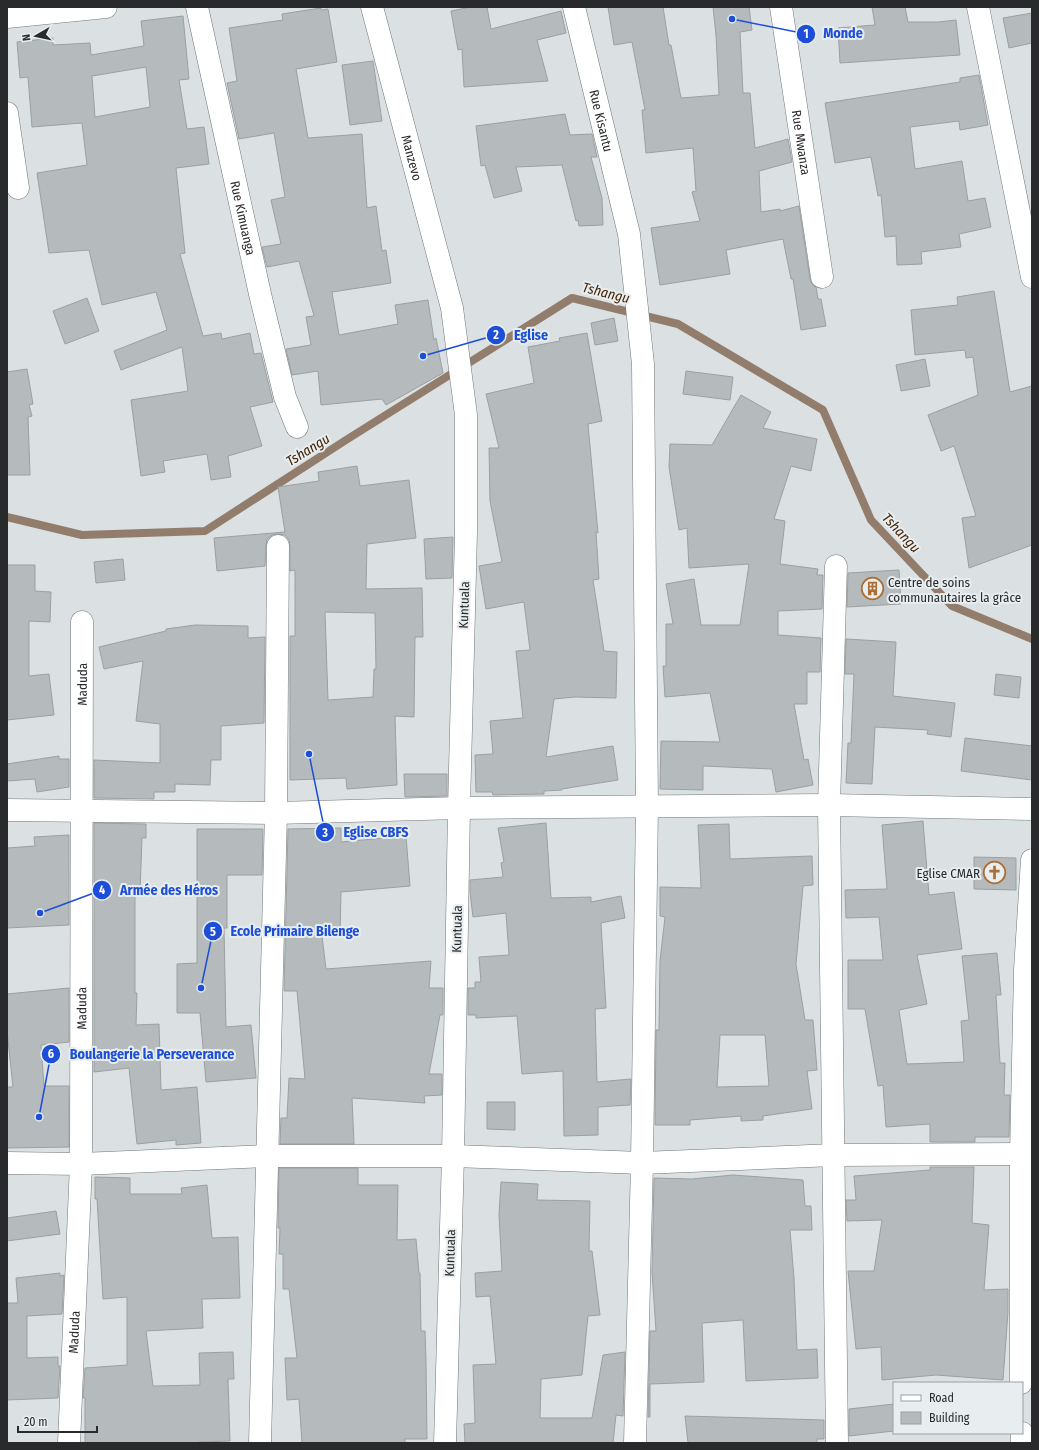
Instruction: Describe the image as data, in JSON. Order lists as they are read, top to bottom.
{
  "streets": {
    "street": [
      "Rue Kisantu",
      "Rue Mwanza",
      "Manzevo",
      "Rue Kimuanga",
      "Kuntuala",
      "Maduda"
    ]
  },
  "crossings": [
    ["Manzevo", "Kuntuala"]
  ],
  "water": ["Tshangu"],
  "places": {
    "other": [
      "Monde",
      "Eglise",
      "Eglise CBFS",
      "Armée des Héros",
      "Ecole Primaire Bilenge",
      "Boulangerie la Perseverance"
    ],
    "building": ["Centre de soins communautaires la grâce"],
    "church": ["Eglise CMAR"]
  },
  "legend": ["Road", "Building"],
  "scale_bar": "20 m",
  "north": "left"
}
